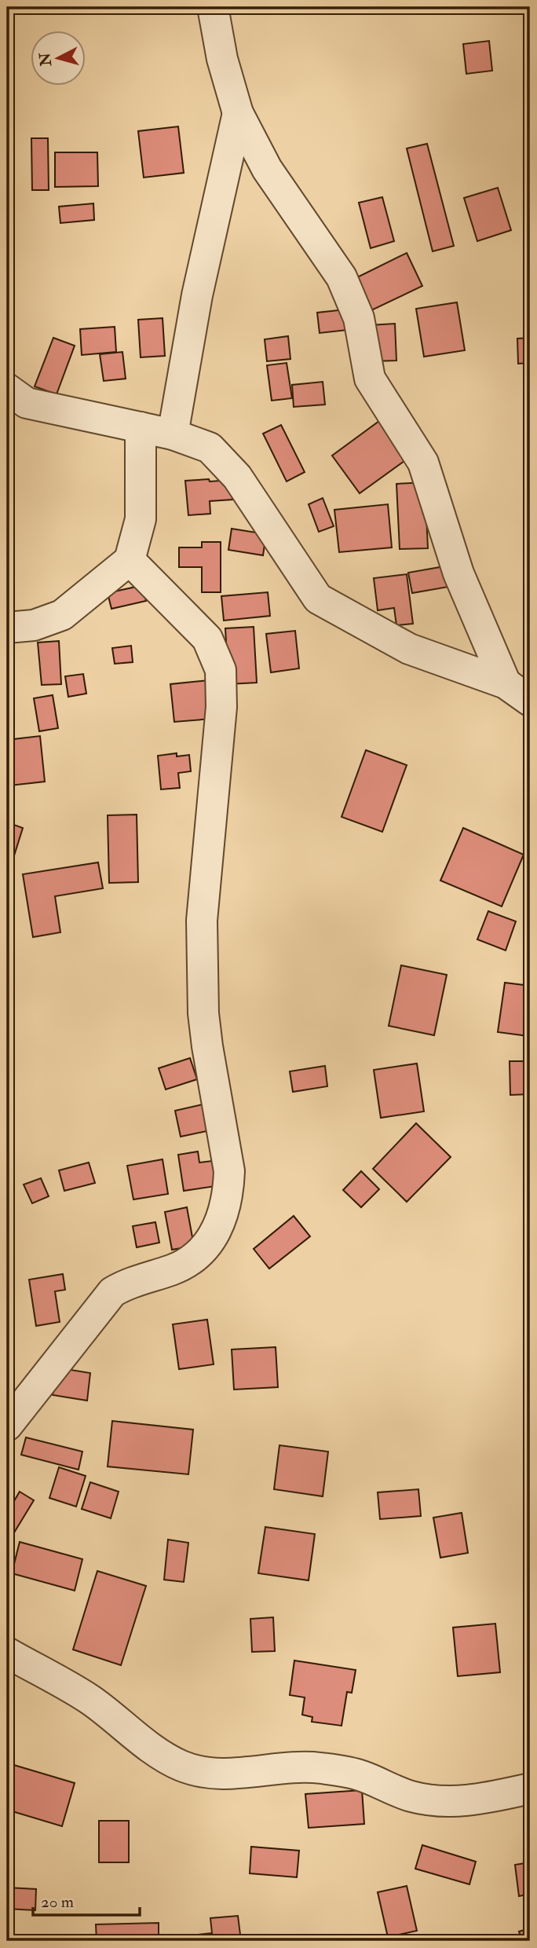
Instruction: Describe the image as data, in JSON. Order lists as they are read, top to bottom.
{
  "scale_bar": "20 m",
  "north": "left"
}
